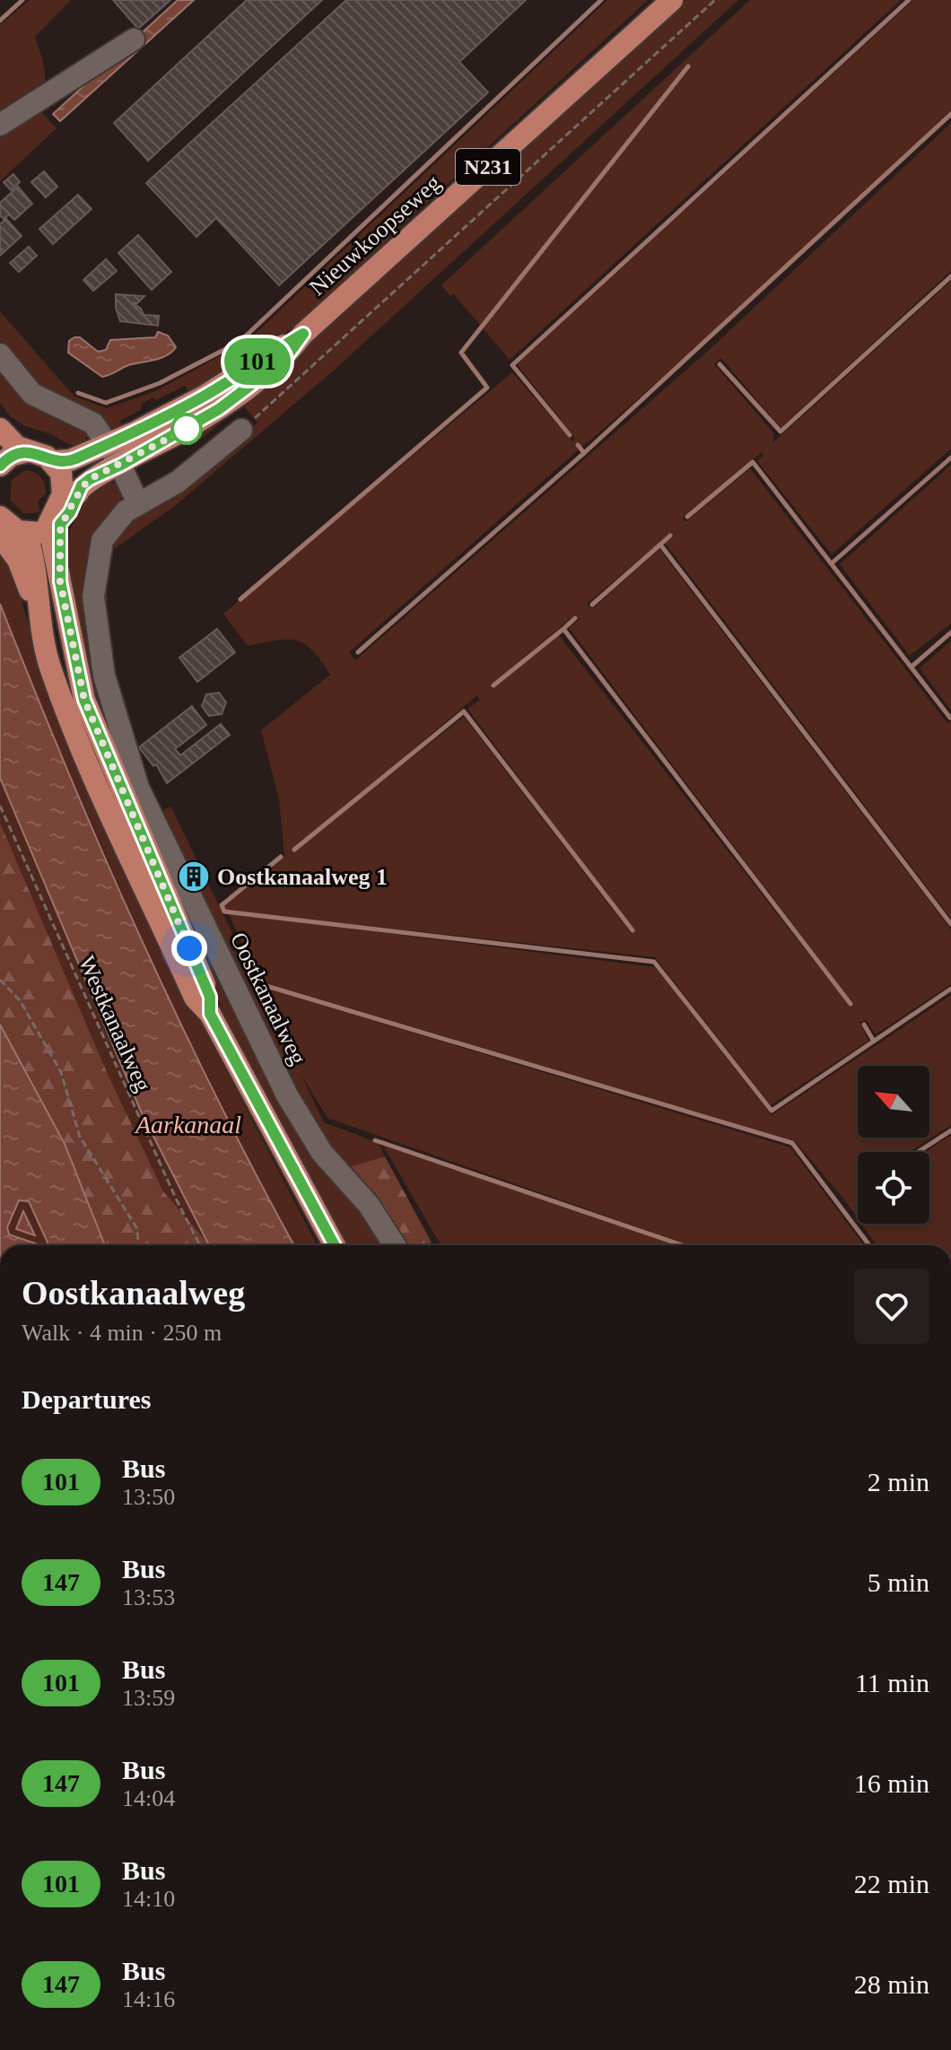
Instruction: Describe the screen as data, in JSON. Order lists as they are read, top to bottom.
{
  "streets": {
    "main road": ["N231", "Nieuwkoopseweg"],
    "street": ["Oostkanaalweg"],
    "path": ["Westkanaalweg"]
  },
  "water": ["Aarkanaal"],
  "places": {
    "building": ["Oostkanaalweg 1"]
  },
  "lines": ["bus line 101"],
  "north": "top left",
  "page": {
    "on_map": "101",
    "heading": [
      ["Oostkanaalweg", "Walk · 4 min · 250 m"],
      "Departures"
    ],
    "list": [
      {
        "mark": "101",
        "name": "Bus",
        "note": "13:50",
        "value": "2 min"
      },
      {
        "mark": "147",
        "name": "Bus",
        "note": "13:53",
        "value": "5 min"
      },
      {
        "mark": "101",
        "name": "Bus",
        "note": "13:59",
        "value": "11 min"
      },
      {
        "mark": "147",
        "name": "Bus",
        "note": "14:04",
        "value": "16 min"
      },
      {
        "mark": "101",
        "name": "Bus",
        "note": "14:10",
        "value": "22 min"
      },
      {
        "mark": "147",
        "name": "Bus",
        "note": "14:16",
        "value": "28 min"
      }
    ]
  }
}
